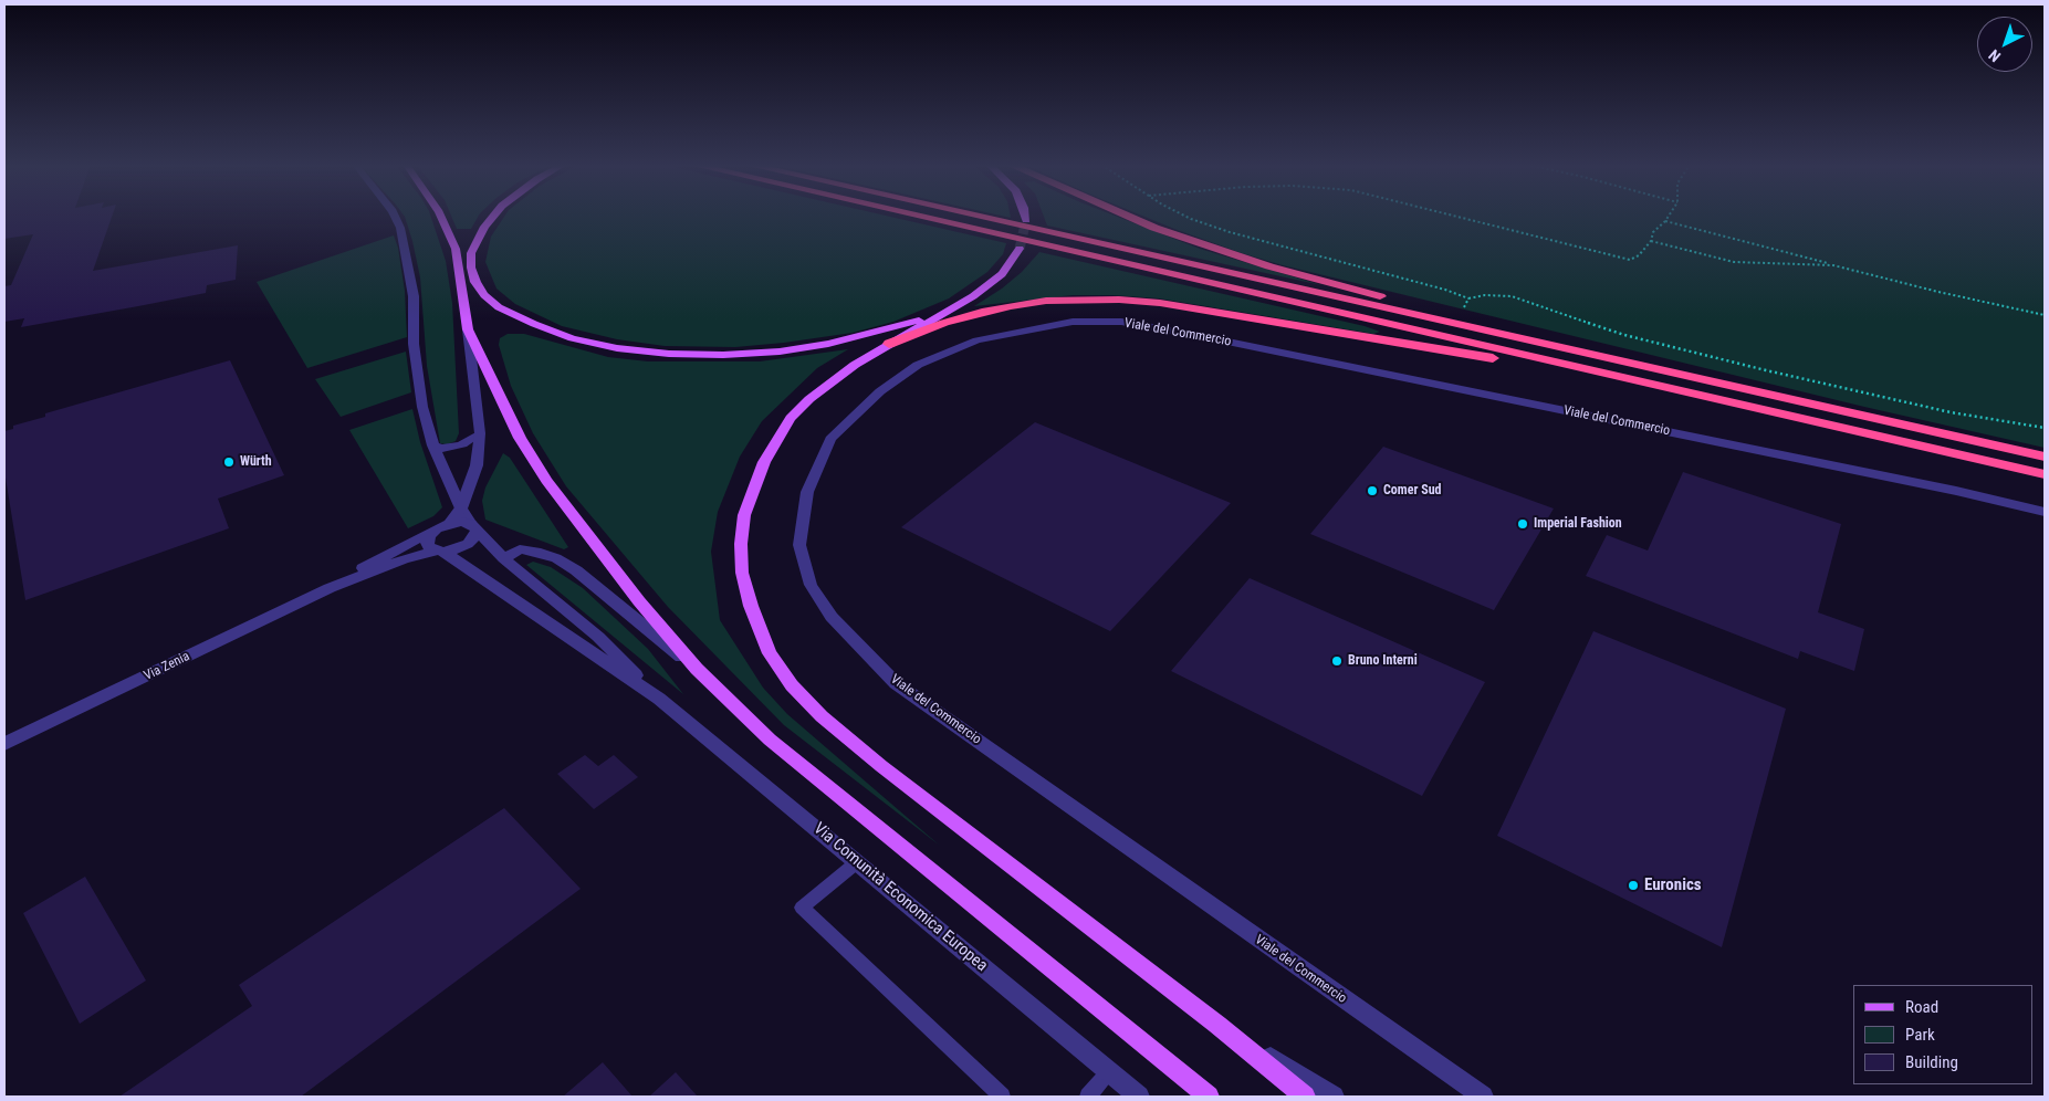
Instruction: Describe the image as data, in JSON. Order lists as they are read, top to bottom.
{
  "streets": {
    "street": ["Viale del Commercio", "Via Zenia", "Via Comunità Economica Europea"]
  },
  "places": [
    "Würth",
    "Comer Sud",
    "Imperial Fashion",
    "Bruno Interni",
    "Euronics"
  ],
  "legend": ["Road", "Park", "Building"],
  "north": "bottom left"
}
